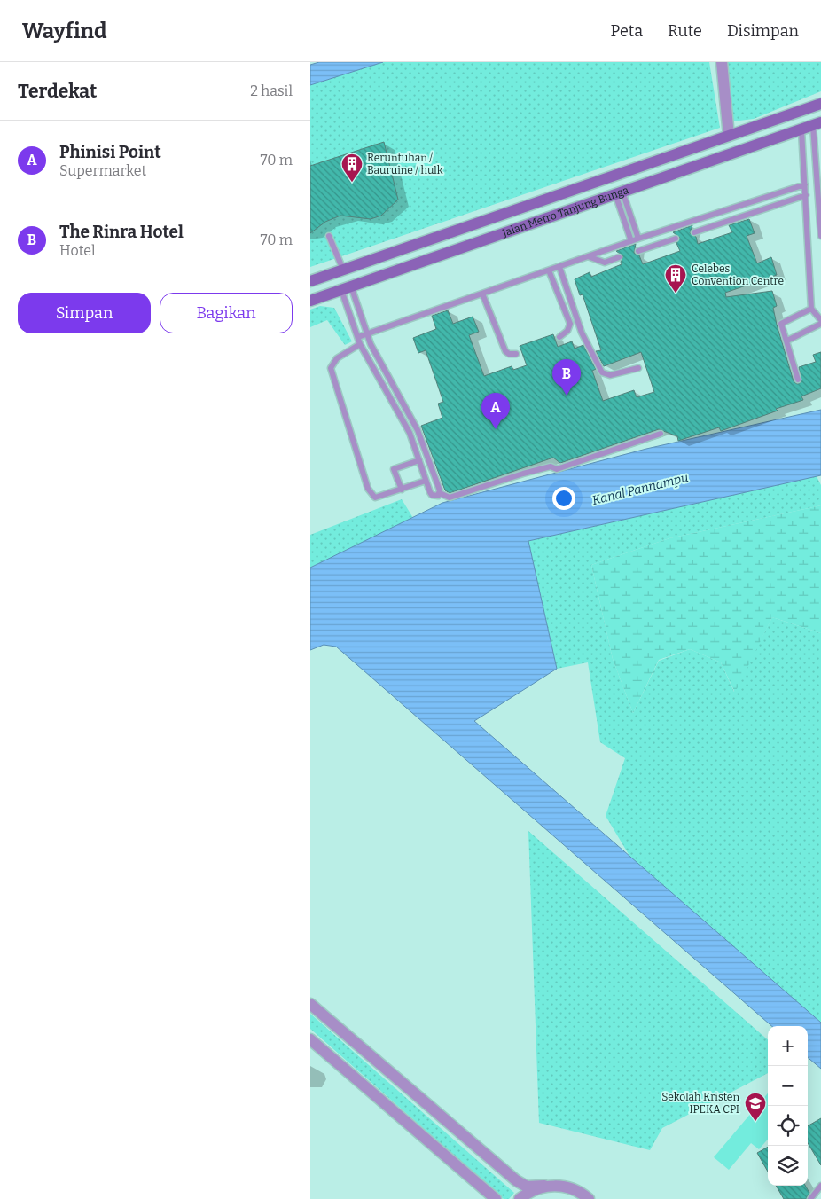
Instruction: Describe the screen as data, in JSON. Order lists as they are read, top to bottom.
{
  "streets": {
    "main road": ["Jalan Metro Tanjung Bunga"]
  },
  "water": ["Kanal Pannampu"],
  "places": {
    "building": ["Reruntuhan / Bauruine / hulk", "Celebes Convention Centre"],
    "school or university": ["Sekolah Kristen IPEKA CPI"]
  },
  "page": {
    "header": "Wayfind",
    "nav": ["Peta", "Rute", "Disimpan"],
    "heading": ["Terdekat", "2 hasil"],
    "list": [
      {
        "mark": "A",
        "name": "Phinisi Point",
        "note": "Supermarket",
        "value": "70 m"
      },
      {
        "mark": "B",
        "name": "The Rinra Hotel",
        "note": "Hotel",
        "value": "70 m"
      }
    ],
    "buttons": ["Simpan", "Bagikan"],
    "pins": ["B", "A"],
    "map_buttons": ["+", "−"]
  }
}
